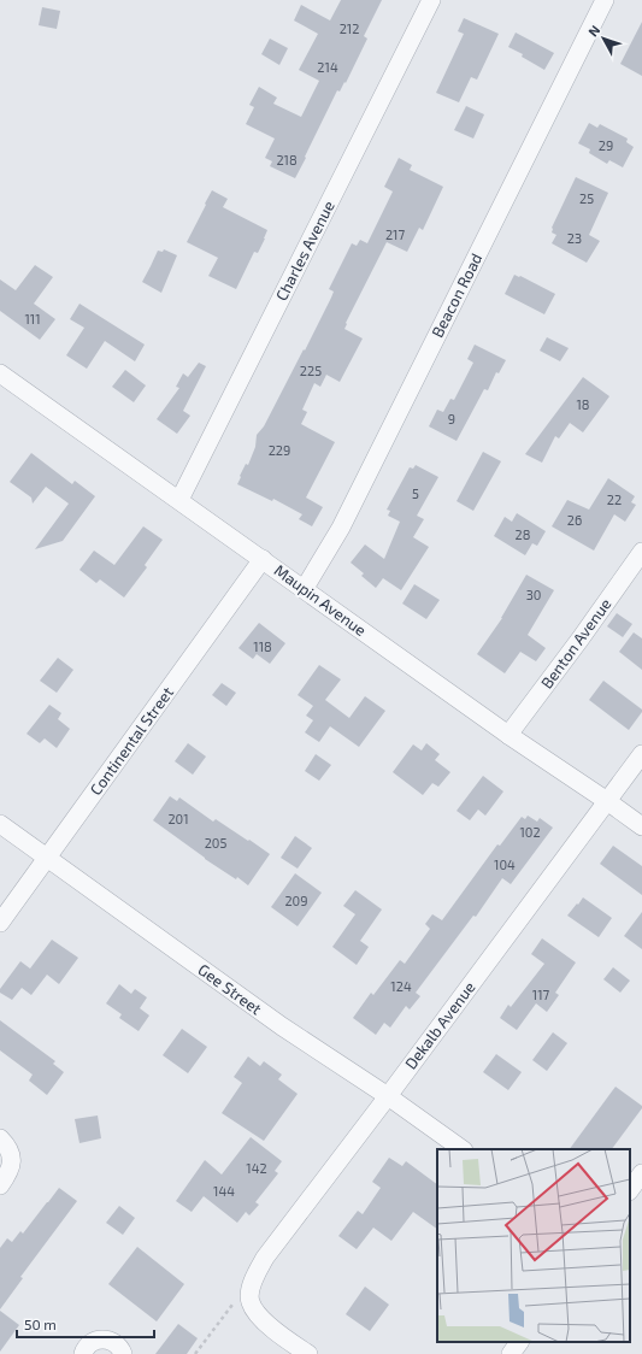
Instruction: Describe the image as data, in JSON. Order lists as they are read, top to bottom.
{
  "streets": {
    "street": [
      "Charles Avenue",
      "Beacon Road",
      "Maupin Avenue",
      "Benton Avenue",
      "Continental Street",
      "Gee Street",
      "Dekalb Avenue"
    ]
  },
  "crossings": [
    ["Charles Avenue", "Maupin Avenue"],
    ["Beacon Road", "Maupin Avenue"],
    ["Maupin Avenue", "Benton Avenue"],
    ["Maupin Avenue", "Continental Street"],
    ["Maupin Avenue", "Dekalb Avenue"],
    ["Continental Street", "Gee Street"],
    ["Gee Street", "Dekalb Avenue"]
  ],
  "house_numbers": [
    "212",
    "214",
    "29",
    "218",
    "25",
    "217",
    "23",
    "111",
    "225",
    "18",
    "9",
    "229",
    "5",
    "22",
    "26",
    "28",
    "30",
    "118",
    "201",
    "102",
    "205",
    "104",
    "209",
    "124",
    "117",
    "142",
    "144"
  ],
  "scale_bar": "50 m",
  "north": "top left"
}
